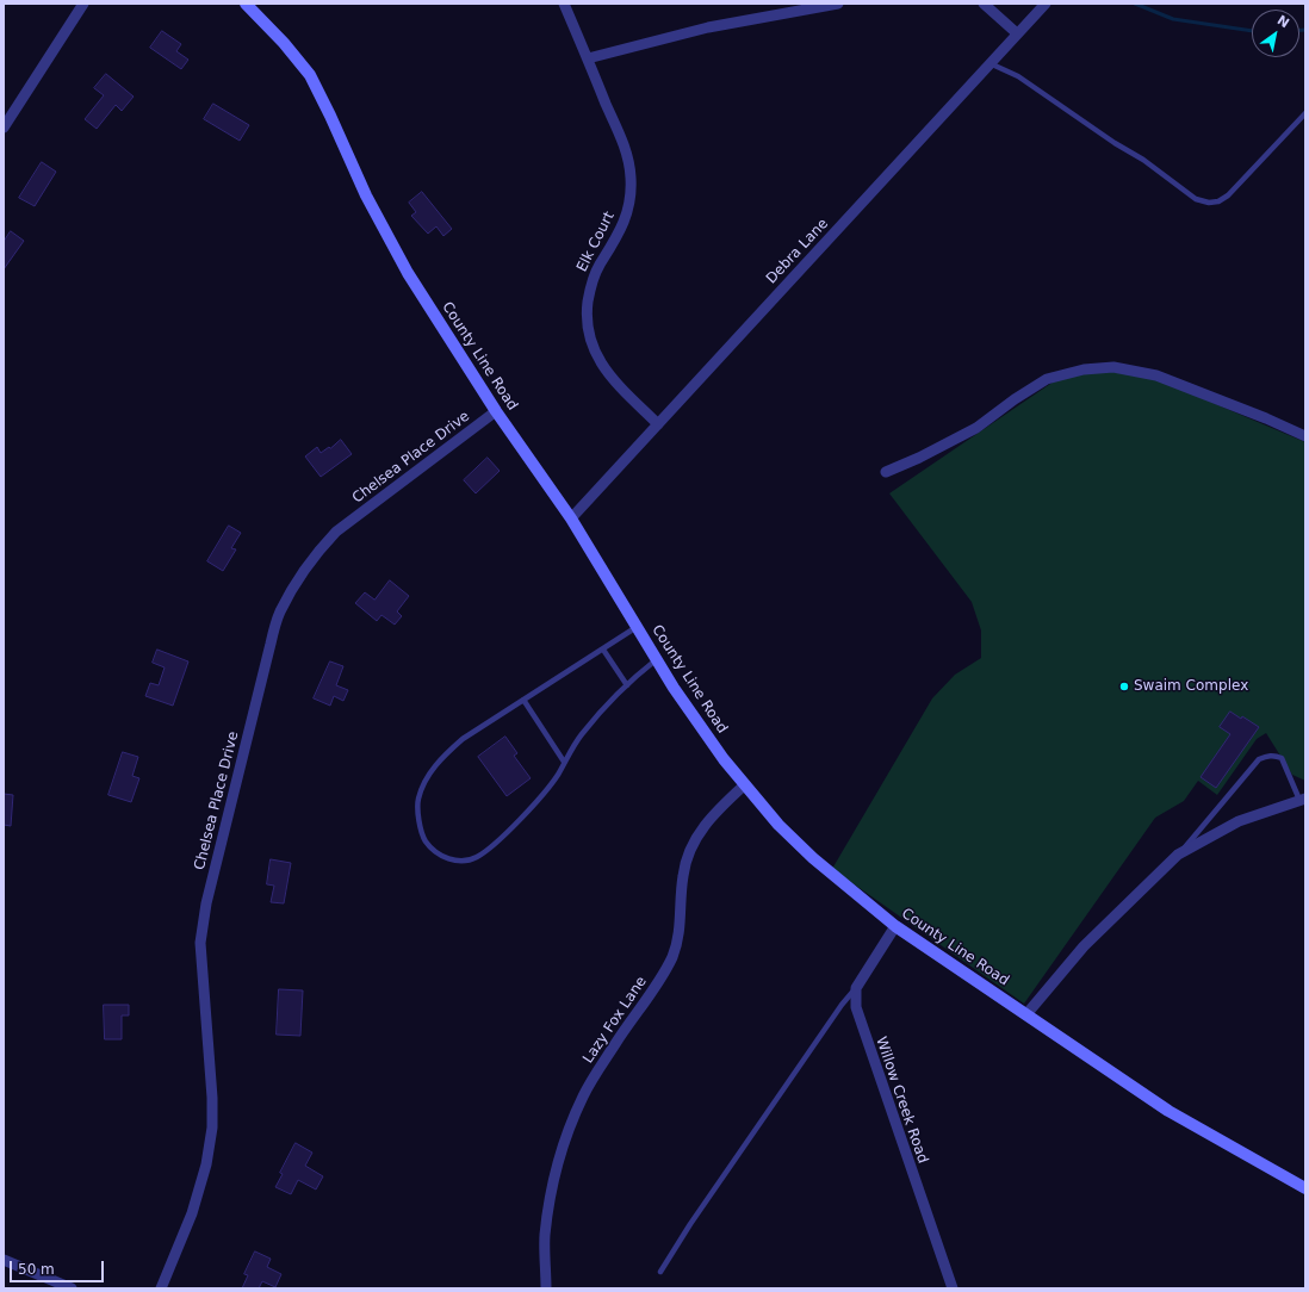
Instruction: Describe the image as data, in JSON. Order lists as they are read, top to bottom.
{
  "streets": {
    "street": [
      "Elk Court",
      "Debra Lane",
      "County Line Road",
      "Chelsea Place Drive",
      "Lazy Fox Lane",
      "Willow Creek Road"
    ]
  },
  "crossings": [
    ["Elk Court", "Debra Lane"],
    ["Debra Lane", "County Line Road"],
    ["County Line Road", "Chelsea Place Drive"],
    ["County Line Road", "Lazy Fox Lane"]
  ],
  "places": ["Swaim Complex"],
  "scale_bar": "50 m",
  "north": "top right"
}
